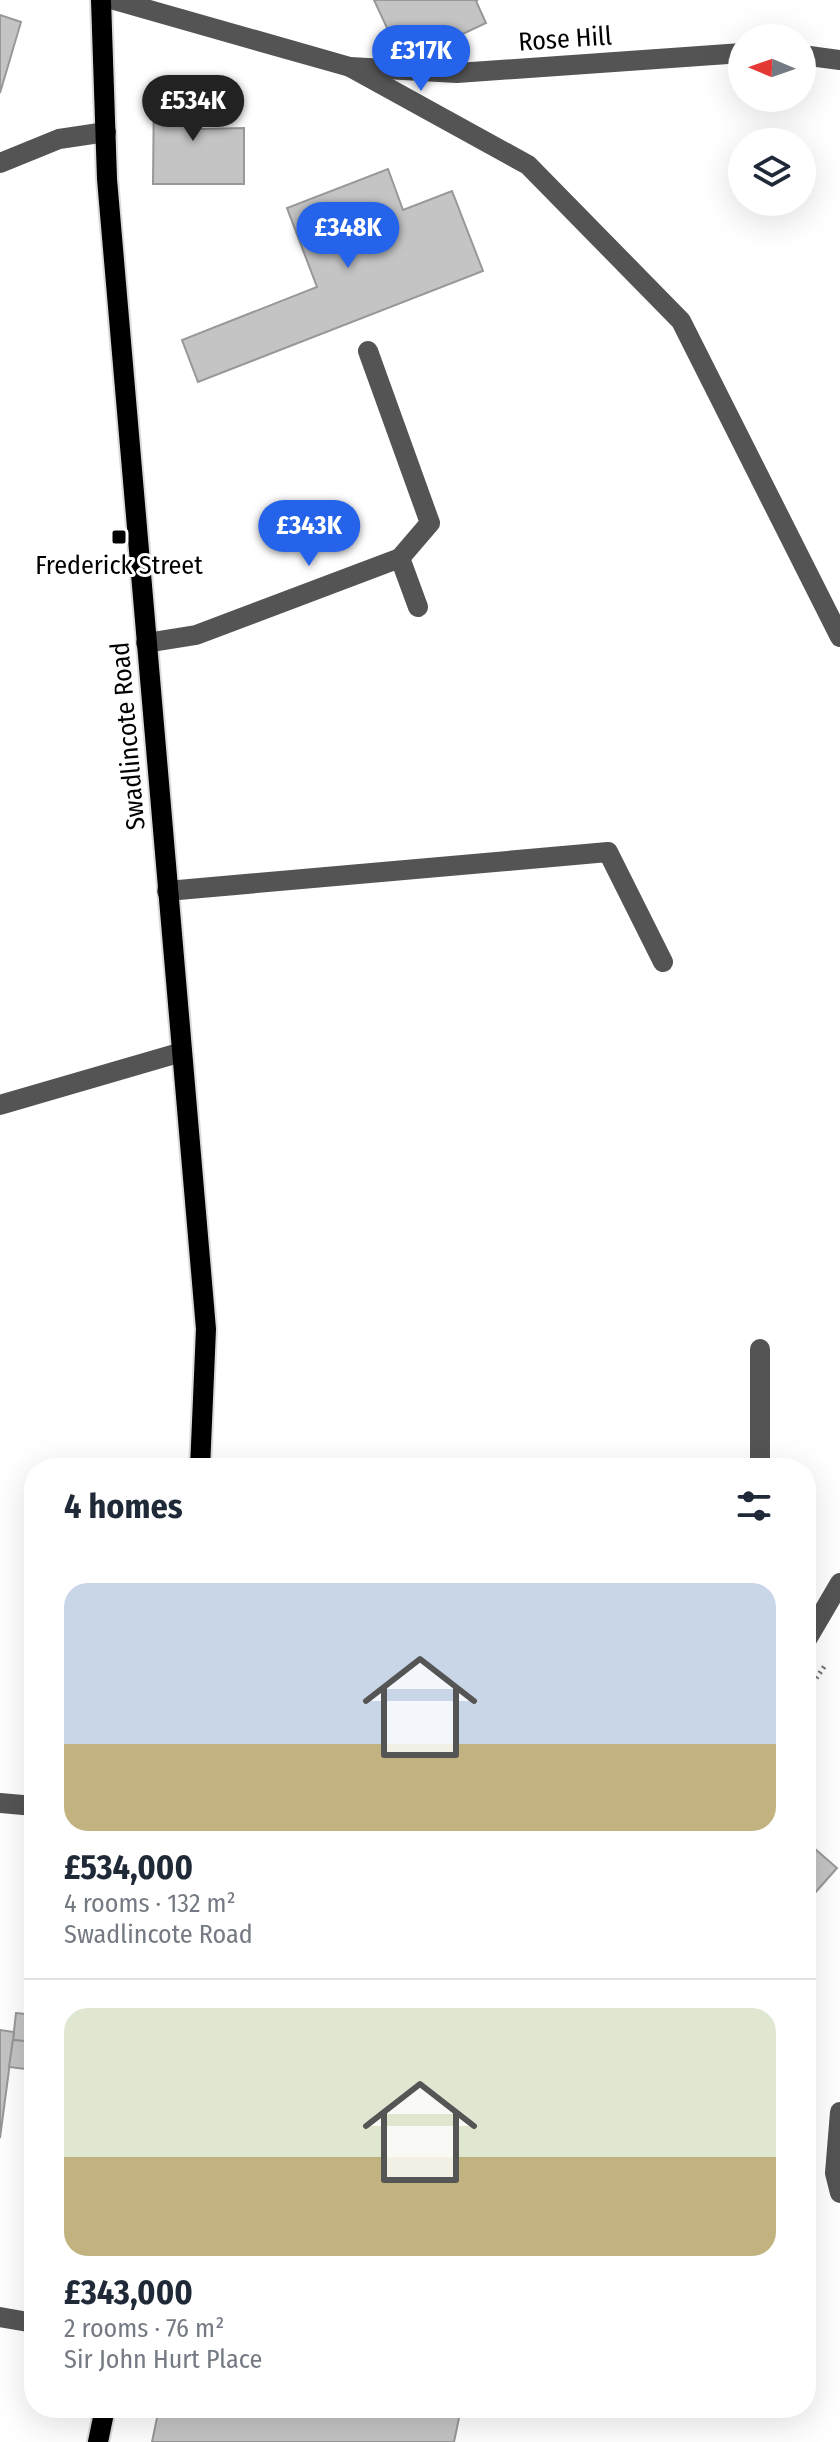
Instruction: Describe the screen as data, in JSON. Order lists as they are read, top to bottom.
{
  "streets": {
    "main road": ["Swadlincote Road"],
    "street": ["Rose Hill"]
  },
  "places": {
    "transit": ["Frederick Street"]
  },
  "north": "left",
  "page": {
    "price": [
      "£317K",
      "£534K",
      "£348K",
      "£343K"
    ],
    "heading": "4 homes",
    "list": [
      {
        "name": "£534,000",
        "note": "4 rooms · 132 m² · Swadlincote Road"
      },
      {
        "name": "£343,000",
        "note": "2 rooms · 76 m² · Sir John Hurt Place"
      }
    ]
  }
}
